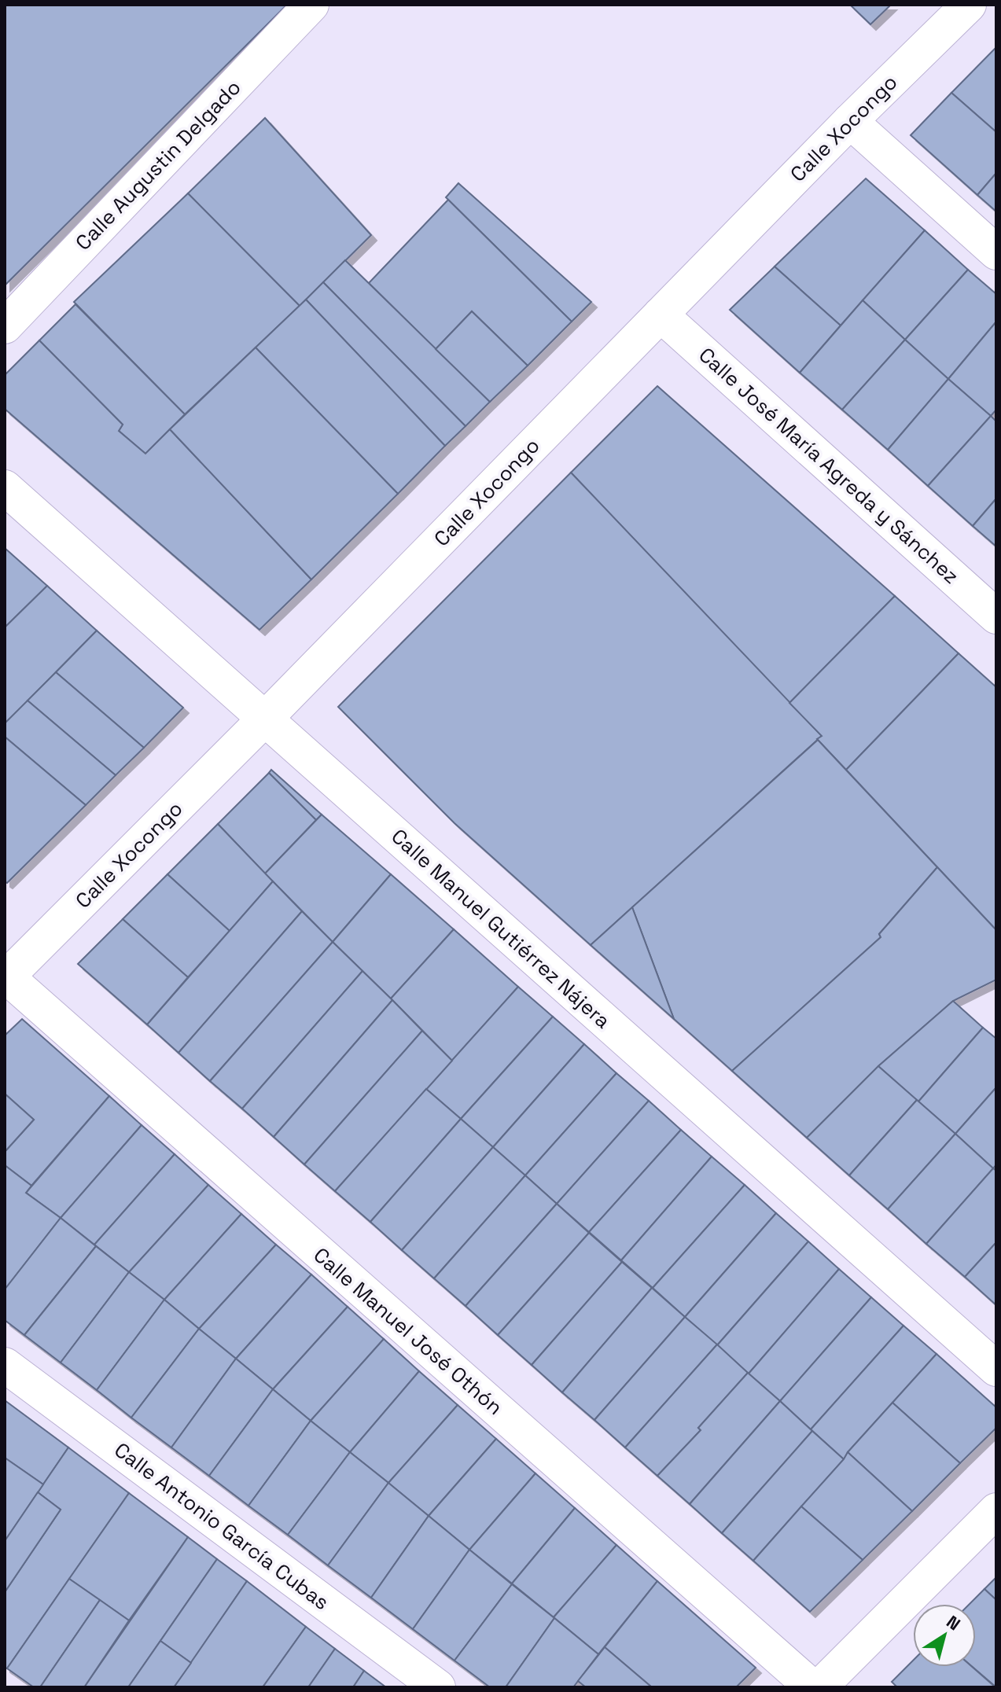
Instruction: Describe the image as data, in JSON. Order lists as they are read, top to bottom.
{
  "streets": {
    "street": [
      "Calle Xocongo",
      "Calle Augustin Delgado",
      "Calle José María Agreda y Sánchez",
      "Calle Manuel Gutiérrez Nájera",
      "Calle Manuel José Othón",
      "Calle Antonio García Cubas"
    ]
  },
  "crossings": [
    ["Calle Xocongo", "Calle José María Agreda y Sánchez"],
    ["Calle Xocongo", "Calle Manuel Gutiérrez Nájera"],
    ["Calle Xocongo", "Calle Manuel José Othón"]
  ],
  "north": "top right"
}
